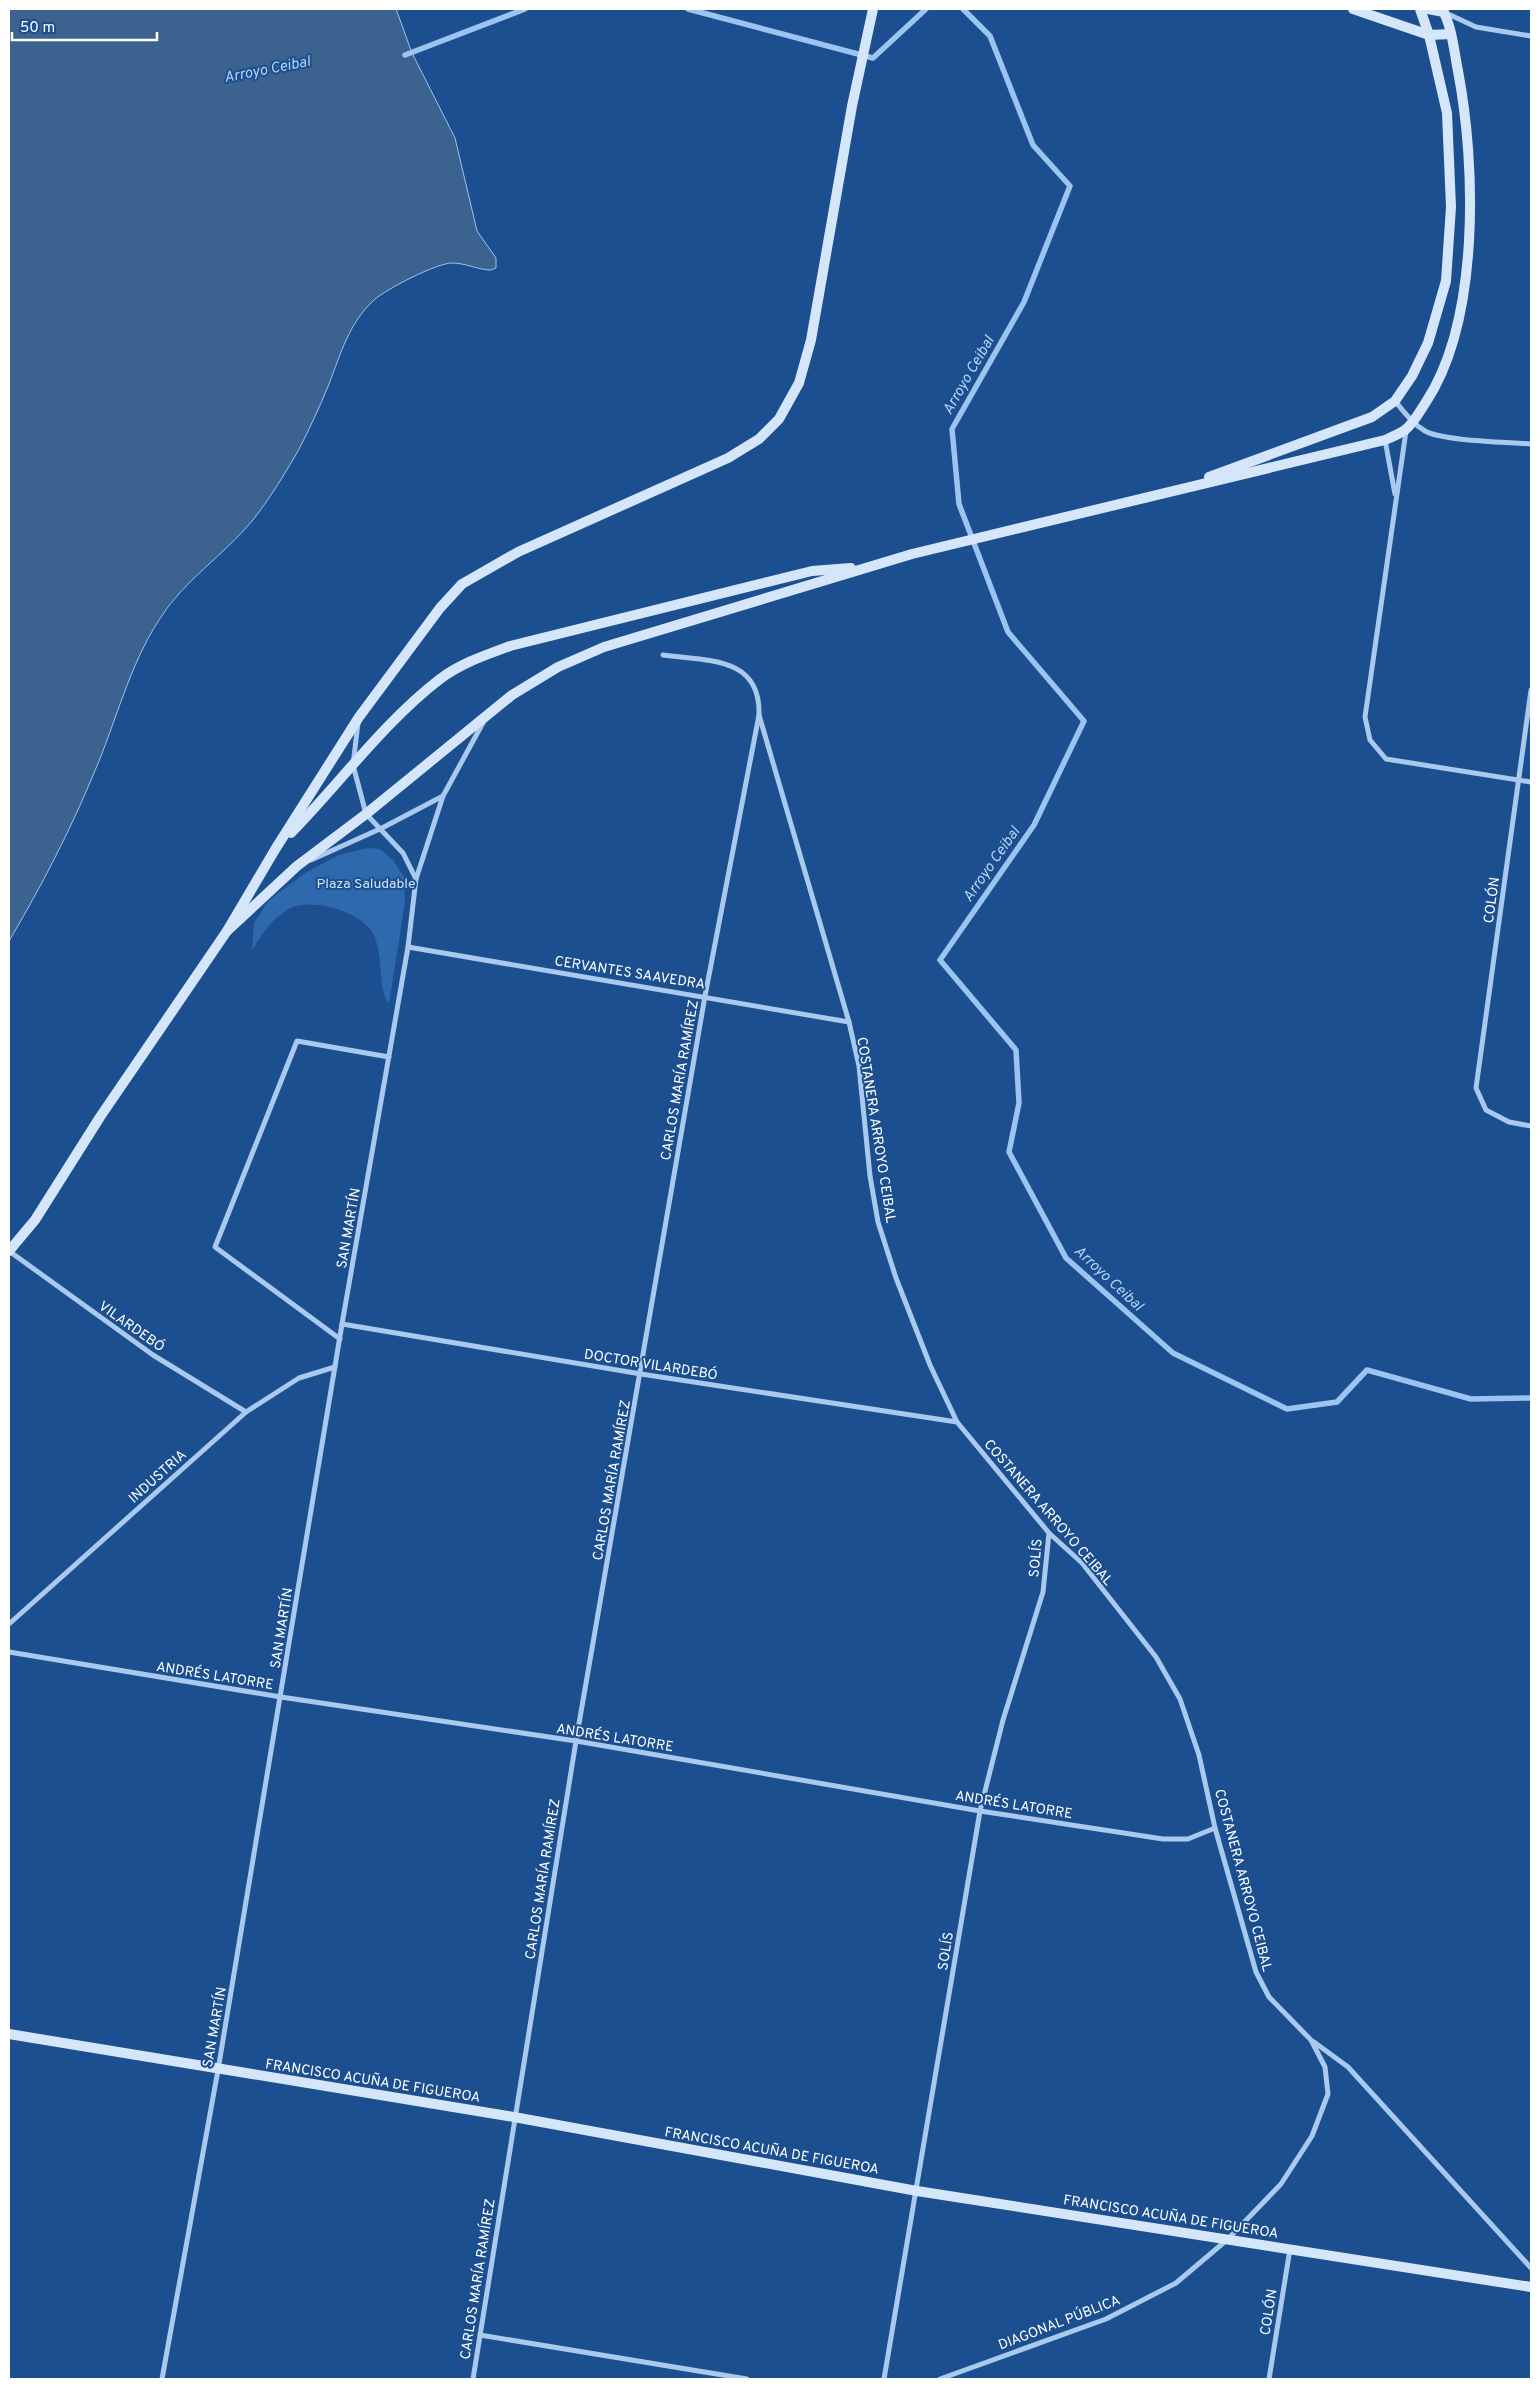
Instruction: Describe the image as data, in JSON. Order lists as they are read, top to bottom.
{
  "streets": {
    "street": [
      "COLÓN",
      "CERVANTES SAAVEDRA",
      "CARLOS MARÍA RAMÍREZ",
      "COSTANERA ARROYO CEIBAL",
      "SAN MARTÍN",
      "VILARDEBÓ",
      "DOCTOR VILARDEBÓ",
      "INDUSTRIA",
      "SOLÍS",
      "ANDRÉS LATORRE",
      "FRANCISCO ACUÑA DE FIGUEROA",
      "DIAGONAL PÚBLICA"
    ]
  },
  "crossings": [
    ["COLÓN", "FRANCISCO ACUÑA DE FIGUEROA"],
    ["CERVANTES SAAVEDRA", "CARLOS MARÍA RAMÍREZ"],
    ["CERVANTES SAAVEDRA", "COSTANERA ARROYO CEIBAL"],
    ["CERVANTES SAAVEDRA", "SAN MARTÍN"],
    ["CARLOS MARÍA RAMÍREZ", "COSTANERA ARROYO CEIBAL"],
    ["CARLOS MARÍA RAMÍREZ", "DOCTOR VILARDEBÓ"],
    ["CARLOS MARÍA RAMÍREZ", "ANDRÉS LATORRE"],
    ["CARLOS MARÍA RAMÍREZ", "FRANCISCO ACUÑA DE FIGUEROA"],
    ["COSTANERA ARROYO CEIBAL", "DOCTOR VILARDEBÓ"],
    ["COSTANERA ARROYO CEIBAL", "SOLÍS"],
    ["COSTANERA ARROYO CEIBAL", "ANDRÉS LATORRE"],
    ["COSTANERA ARROYO CEIBAL", "FRANCISCO ACUÑA DE FIGUEROA"],
    ["COSTANERA ARROYO CEIBAL", "DIAGONAL PÚBLICA"],
    ["SAN MARTÍN", "DOCTOR VILARDEBÓ"],
    ["SAN MARTÍN", "INDUSTRIA"],
    ["SAN MARTÍN", "ANDRÉS LATORRE"],
    ["SAN MARTÍN", "FRANCISCO ACUÑA DE FIGUEROA"],
    ["VILARDEBÓ", "INDUSTRIA"],
    ["SOLÍS", "ANDRÉS LATORRE"],
    ["SOLÍS", "FRANCISCO ACUÑA DE FIGUEROA"],
    ["FRANCISCO ACUÑA DE FIGUEROA", "DIAGONAL PÚBLICA"]
  ],
  "water": ["Arroyo Ceibal"],
  "parks": ["Plaza Saludable"],
  "scale_bar": "50 m"
}
